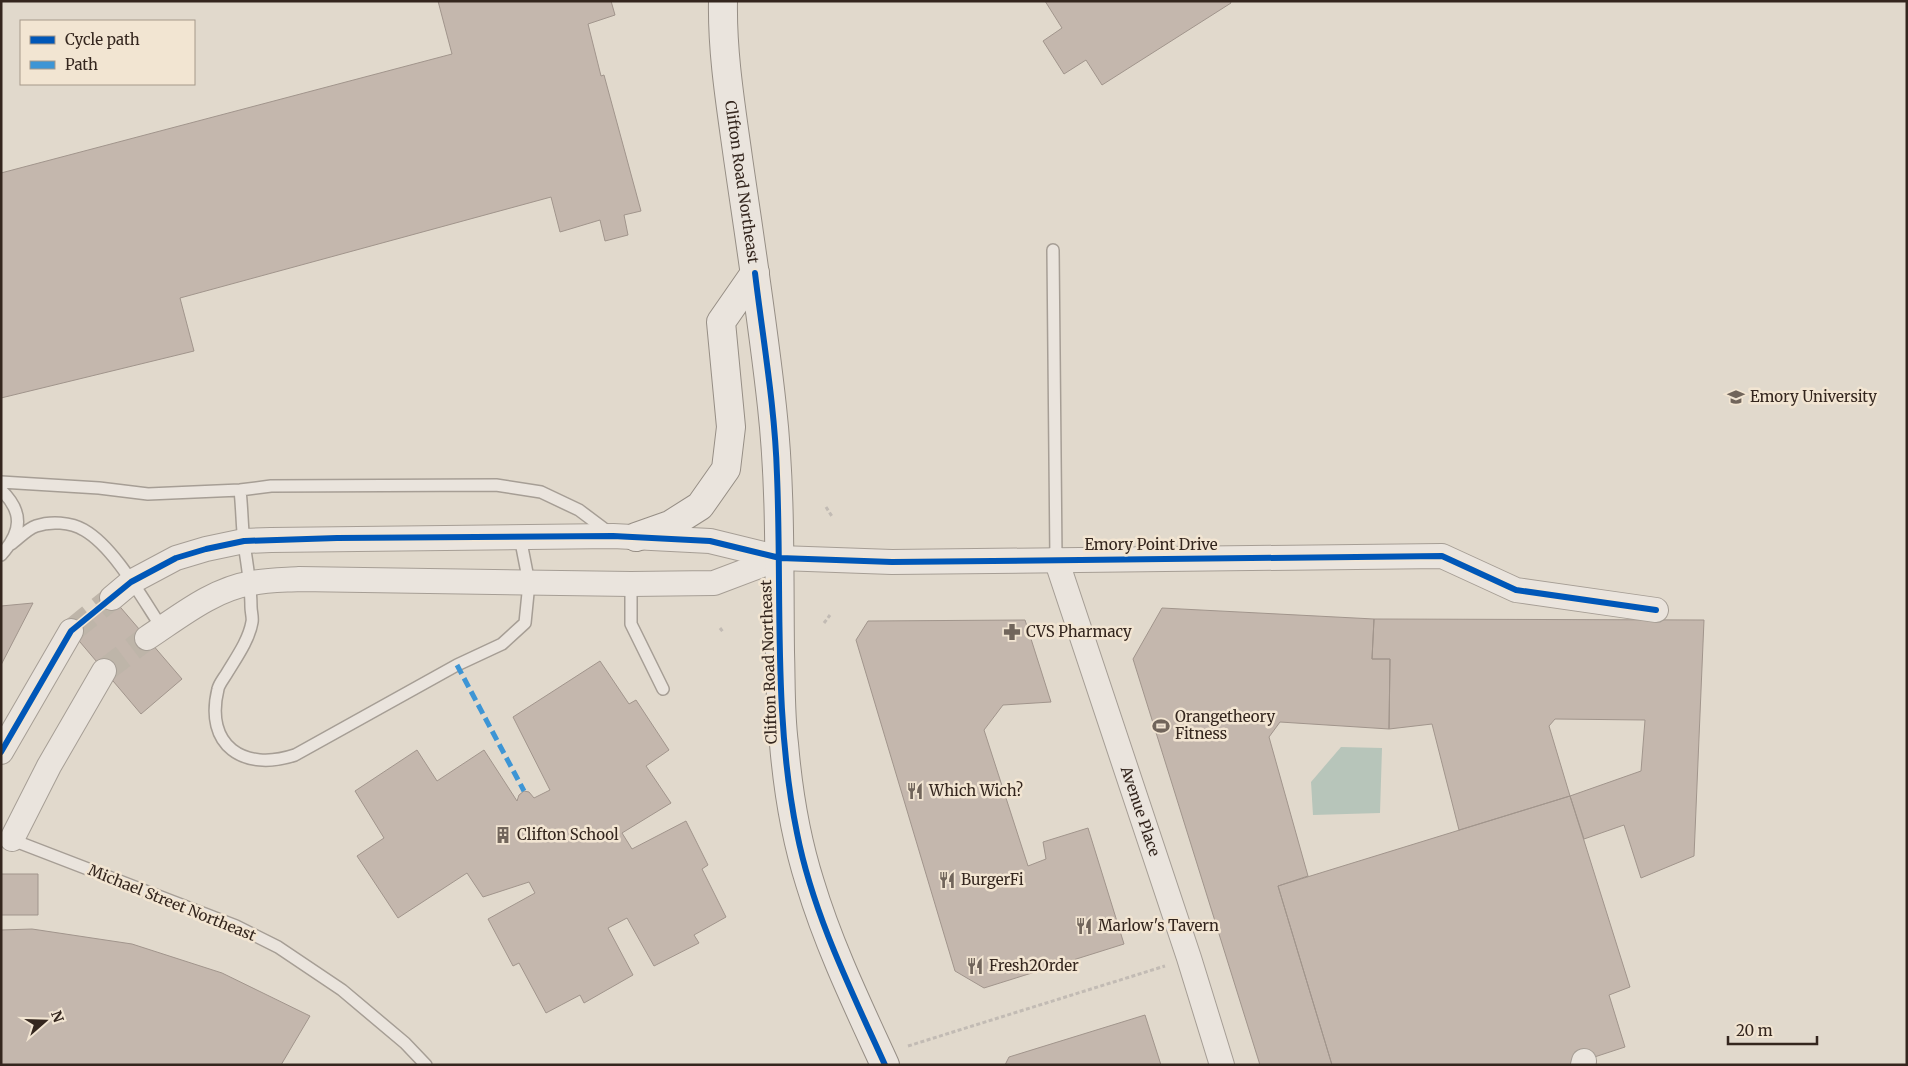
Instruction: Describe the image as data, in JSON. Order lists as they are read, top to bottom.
{
  "streets": {
    "main road": ["Clifton Road Northeast"],
    "street": ["Emory Point Drive", "Avenue Place"],
    "lane": ["Michael Street Northeast"]
  },
  "crossings": [
    ["Clifton Road Northeast", "Emory Point Drive"],
    ["Emory Point Drive", "Avenue Place"]
  ],
  "places": {
    "school or university": ["Emory University"],
    "pharmacy": ["CVS Pharmacy"],
    "sports": ["Orangetheory Fitness"],
    "restaurant": [
      "Which Wich?",
      "BurgerFi",
      "Marlow's Tavern",
      "Fresh2Order"
    ],
    "building": ["Clifton School"]
  },
  "legend": ["Cycle path", "Path"],
  "scale_bar": "20 m",
  "north": "right"
}
